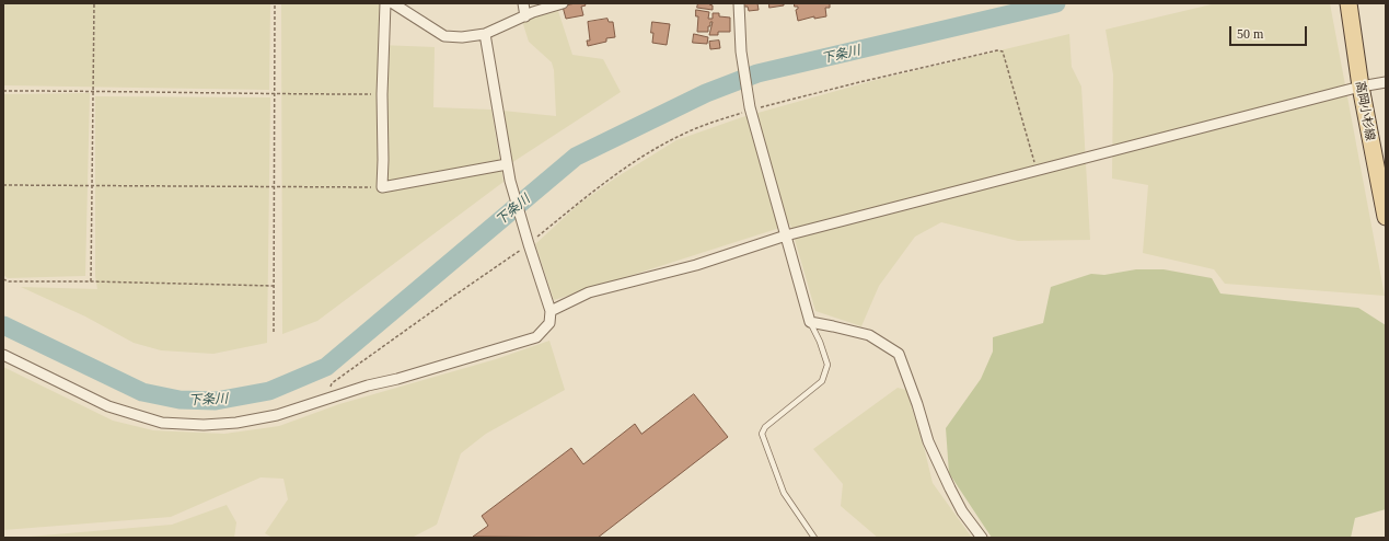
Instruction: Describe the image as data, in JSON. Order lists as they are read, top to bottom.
{
  "streets": {
    "main road": ["高岡小杉線"]
  },
  "water": ["下条川"],
  "scale_bar": "50 m"
}
